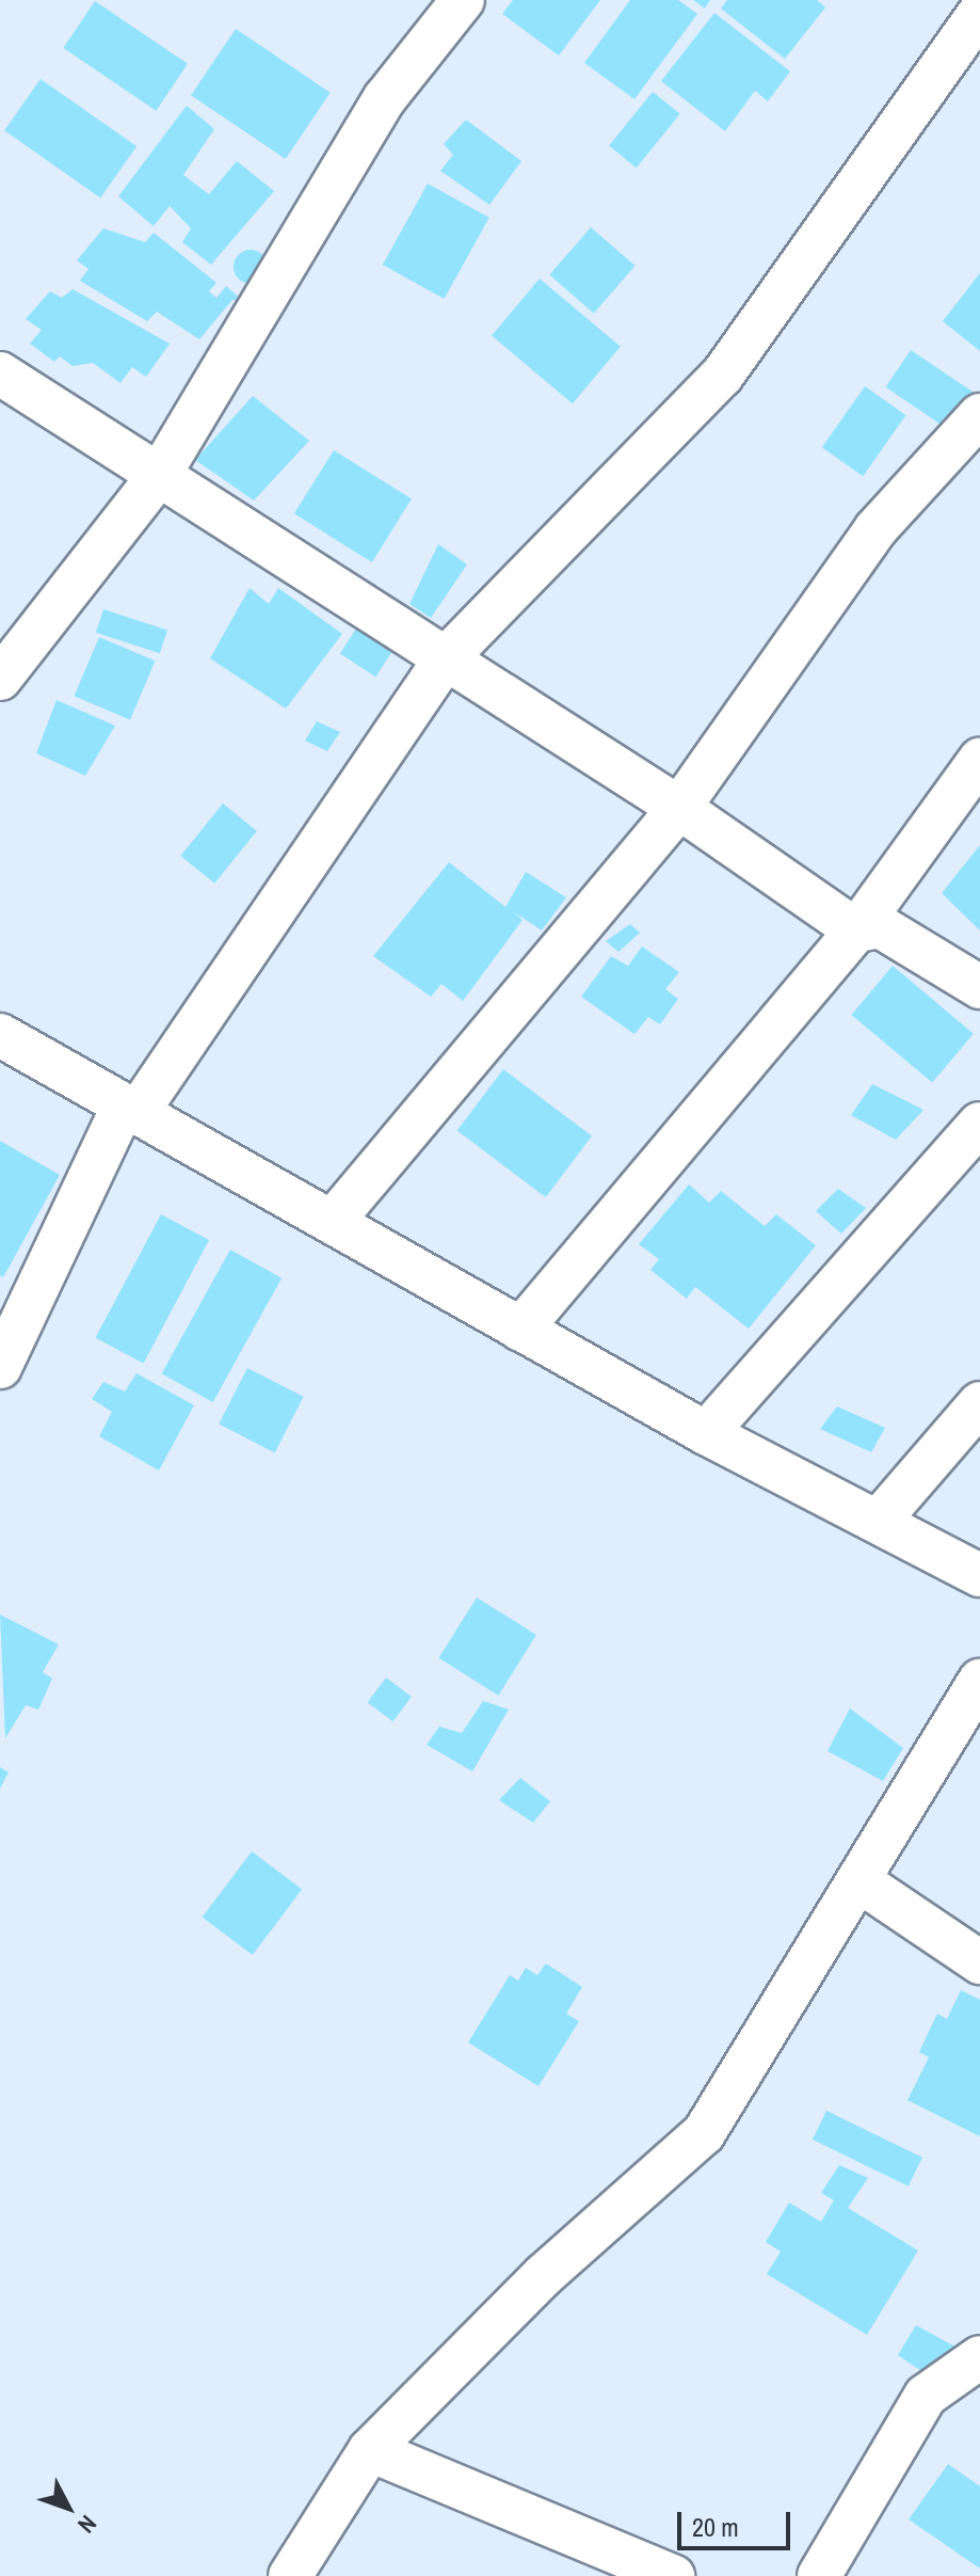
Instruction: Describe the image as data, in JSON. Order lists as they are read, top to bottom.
{
  "scale_bar": "20 m",
  "north": "bottom right"
}
